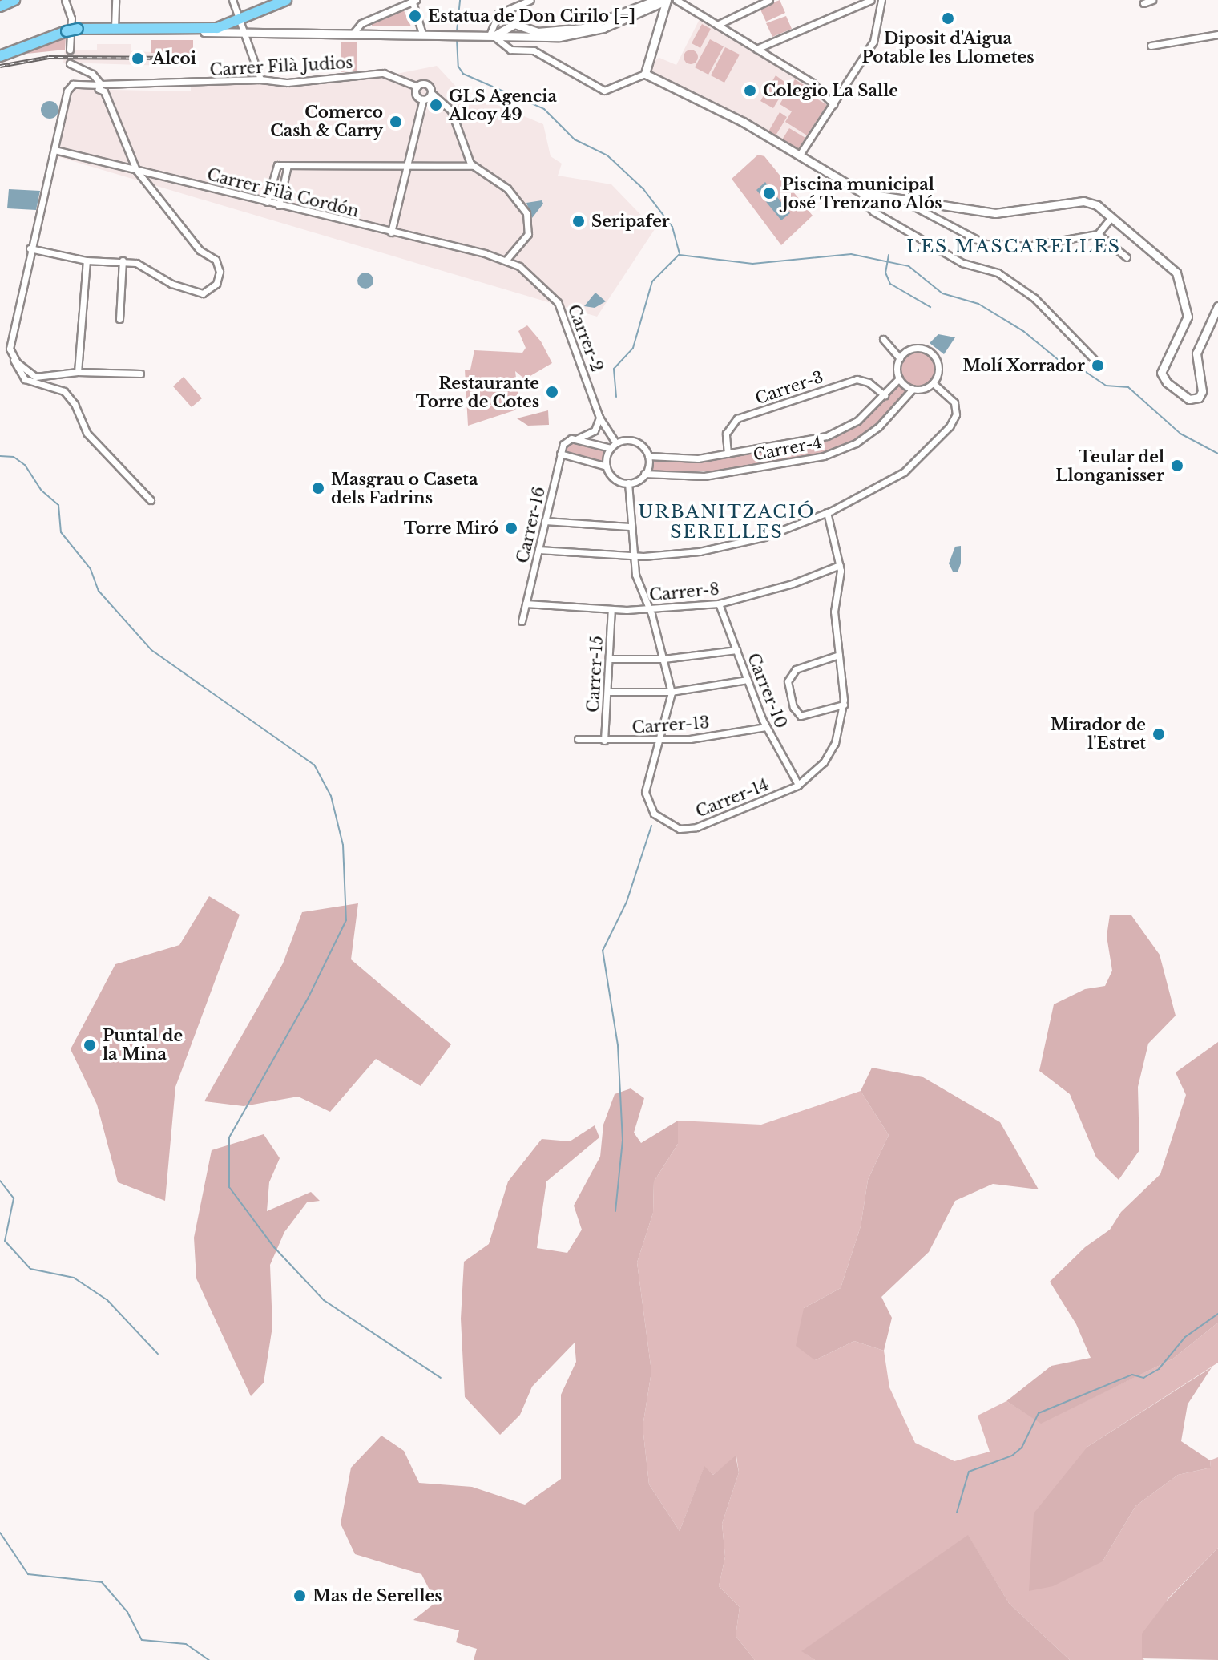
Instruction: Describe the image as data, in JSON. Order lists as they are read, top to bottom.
{
  "streets": {
    "street": [
      "Carrer Filà Judios",
      "Carrer Filà Cordón",
      "Carrer-2",
      "Carrer-3",
      "Carrer-4",
      "Carrer-16",
      "Carrer-8",
      "Carrer-15",
      "Carrer-10",
      "Carrer-13",
      "Carrer-14"
    ]
  },
  "crossings": [
    ["Carrer Filà Judios", "Carrer Filà Cordón"],
    ["Carrer Filà Cordón", "Carrer-2"],
    ["Carrer-2", "Carrer-4"],
    ["Carrer-2", "Carrer-16"],
    ["Carrer-2", "Carrer-14"],
    ["Carrer-3", "Carrer-4"],
    ["Carrer-4", "Carrer-14"],
    ["Carrer-16", "Carrer-8"],
    ["Carrer-8", "Carrer-15"],
    ["Carrer-8", "Carrer-10"],
    ["Carrer-8", "Carrer-14"],
    ["Carrer-15", "Carrer-13"],
    ["Carrer-10", "Carrer-13"],
    ["Carrer-10", "Carrer-14"],
    ["Carrer-13", "Carrer-14"]
  ],
  "districts": ["LES MASCARELLES", "URBANITZACIÓ SERELLES"],
  "places": [
    "Estatua de Don Cirilo [=]",
    "Diposit d'Aigua Potable les Llometes",
    "Alcoi",
    "Colegio La Salle",
    "GLS Agencia Alcoy 49",
    "Comerco Cash & Carry",
    "Piscina municipal José Trenzano Alós",
    "Seripafer",
    "Molí Xorrador",
    "Restaurante Torre de Cotes",
    "Teular del Llonganisser",
    "Masgrau o Caseta dels Fadrins",
    "Torre Miró",
    "Mirador de l'Estret",
    "Puntal de la Mina",
    "Mas de Serelles"
  ]
}
